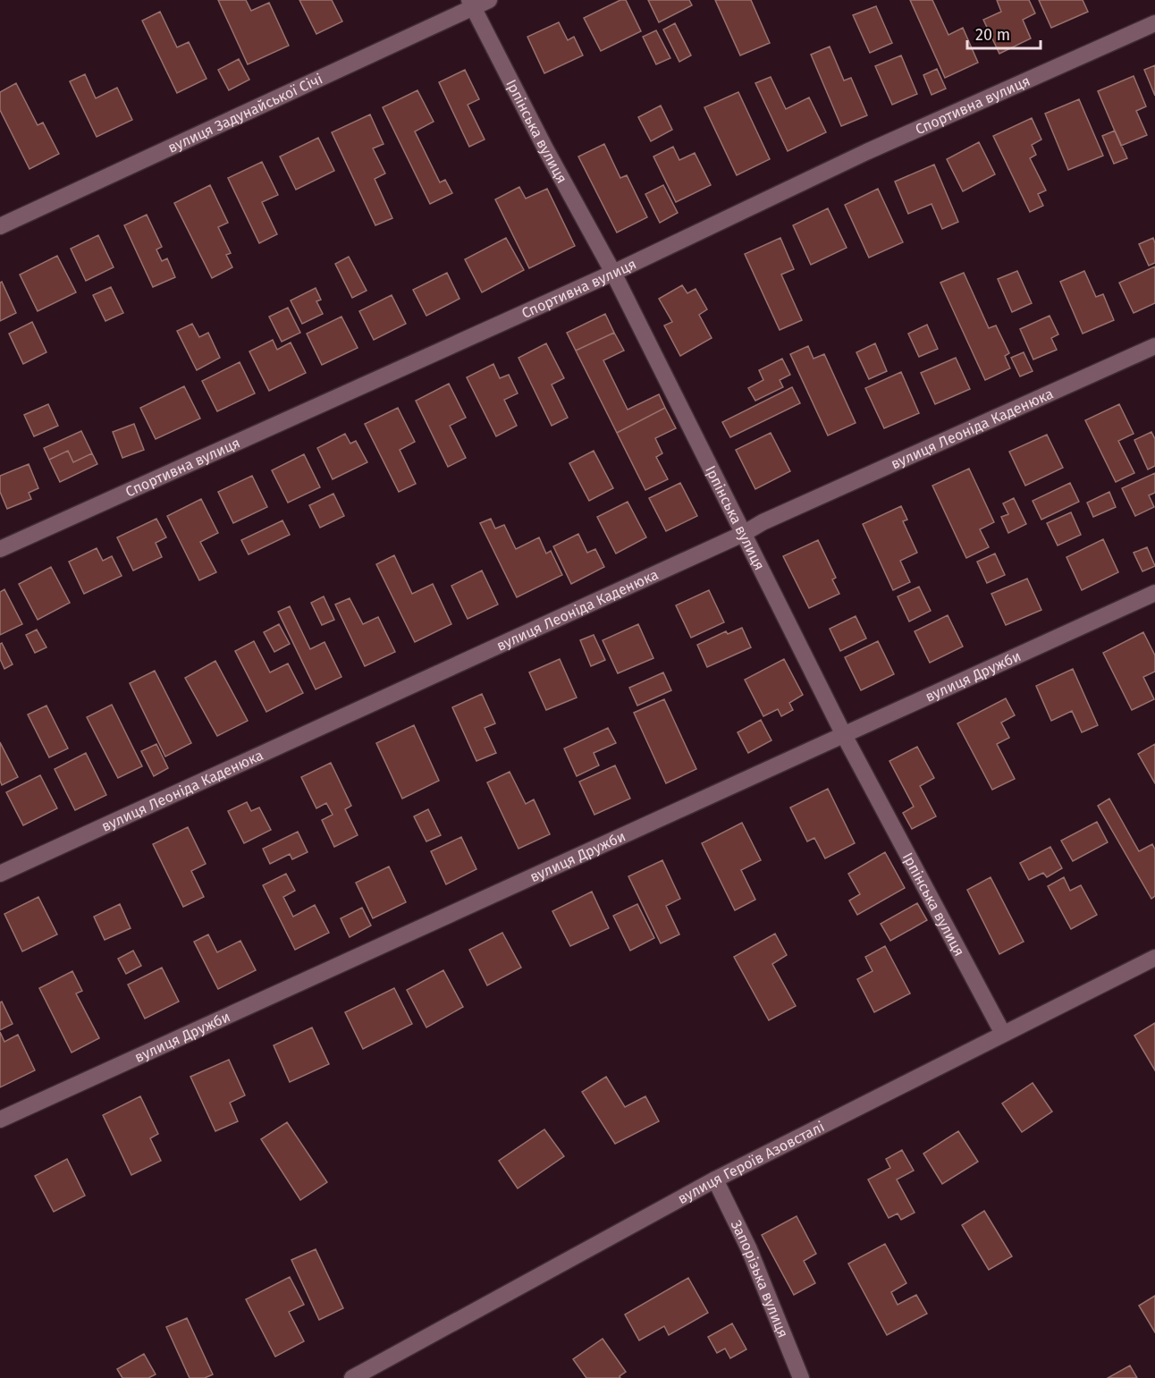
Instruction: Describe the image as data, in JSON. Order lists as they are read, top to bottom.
{
  "streets": {
    "street": [
      "Спортивна вулиця",
      "вулиця Задунайської Січі",
      "Ірпінська вулиця",
      "вулиця Леоніда Каденюка",
      "вулиця Дружби",
      "вулиця Героїв Азовсталі",
      "Запорізька вулиця"
    ]
  },
  "crossings": [
    ["Спортивна вулиця", "Ірпінська вулиця"],
    ["вулиця Задунайської Січі", "Ірпінська вулиця"],
    ["Ірпінська вулиця", "вулиця Леоніда Каденюка"],
    ["Ірпінська вулиця", "вулиця Дружби"],
    ["Ірпінська вулиця", "вулиця Героїв Азовсталі"],
    ["вулиця Героїв Азовсталі", "Запорізька вулиця"]
  ],
  "scale_bar": "20 m"
}
